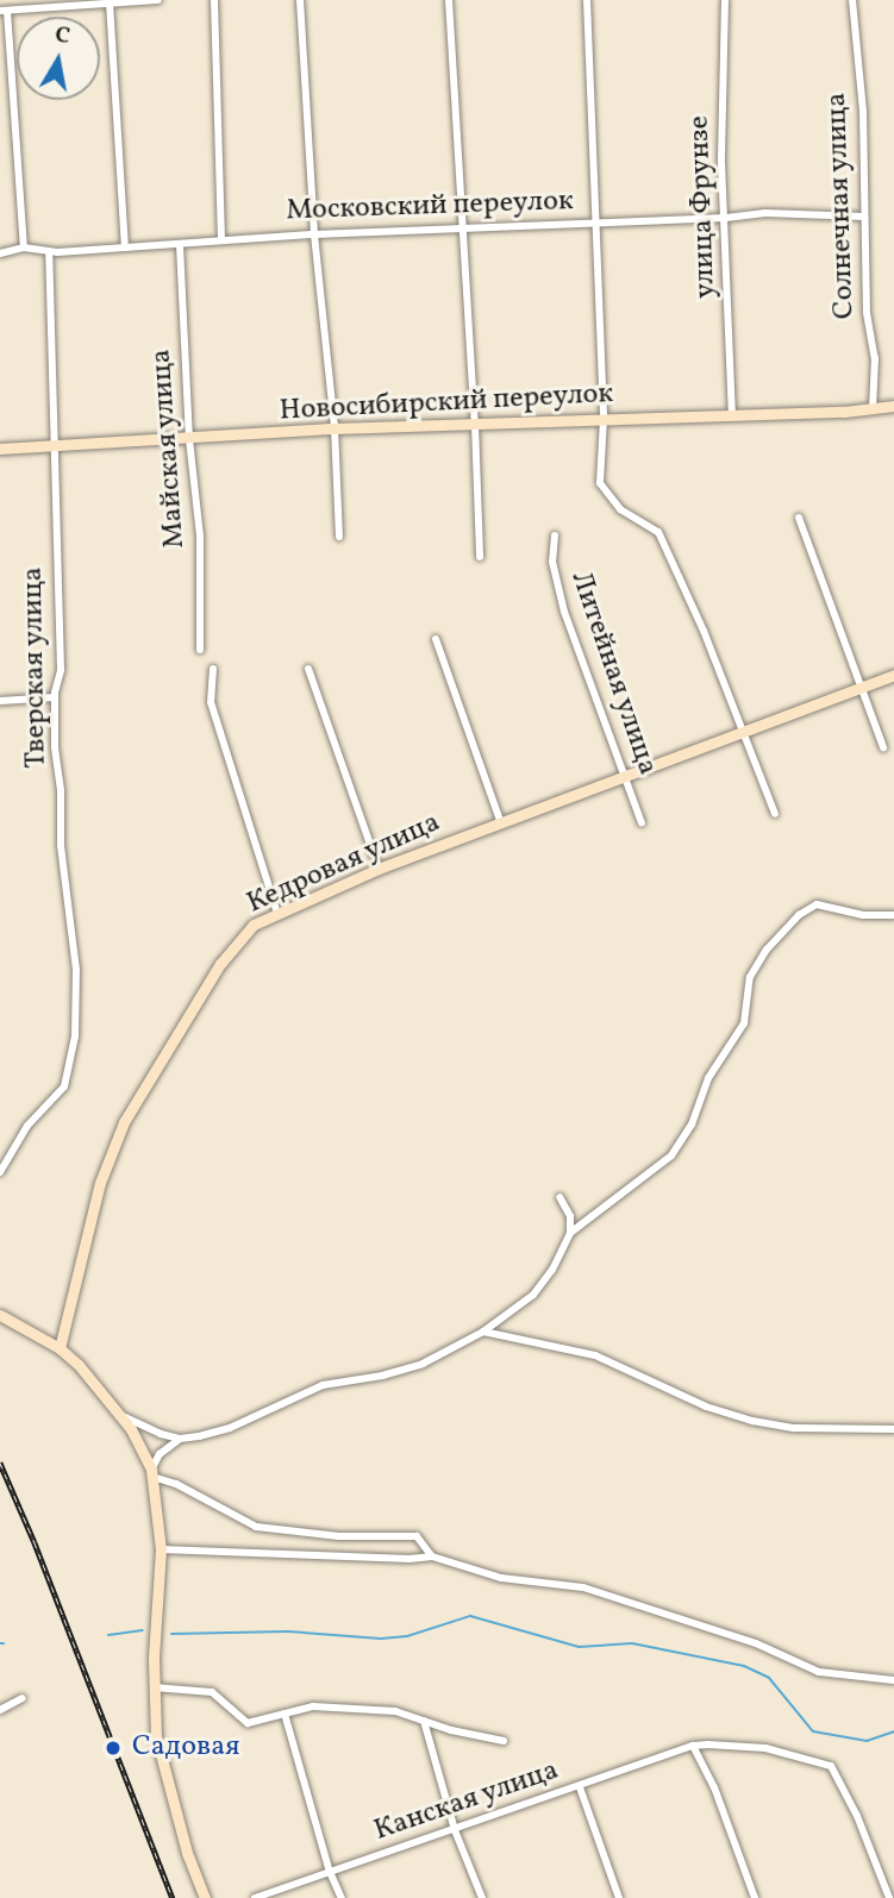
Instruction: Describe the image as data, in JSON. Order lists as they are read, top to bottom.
{
  "streets": {
    "street": [
      "Солнечная улица",
      "Московский переулок",
      "улица Фрунзе",
      "Новосибирский переулок",
      "Майская улица",
      "Тверская улица",
      "Литейная улица",
      "Кедровая улица",
      "Канская улица"
    ]
  },
  "crossings": [
    ["Солнечная улица", "Московский переулок"],
    ["Солнечная улица", "Новосибирский переулок"],
    ["Московский переулок", "улица Фрунзе"],
    ["Московский переулок", "Майская улица"],
    ["Московский переулок", "Тверская улица"],
    ["улица Фрунзе", "Новосибирский переулок"],
    ["Новосибирский переулок", "Майская улица"],
    ["Новосибирский переулок", "Тверская улица"],
    ["Литейная улица", "Кедровая улица"]
  ],
  "places": ["Садовая"],
  "north": "top"
}
